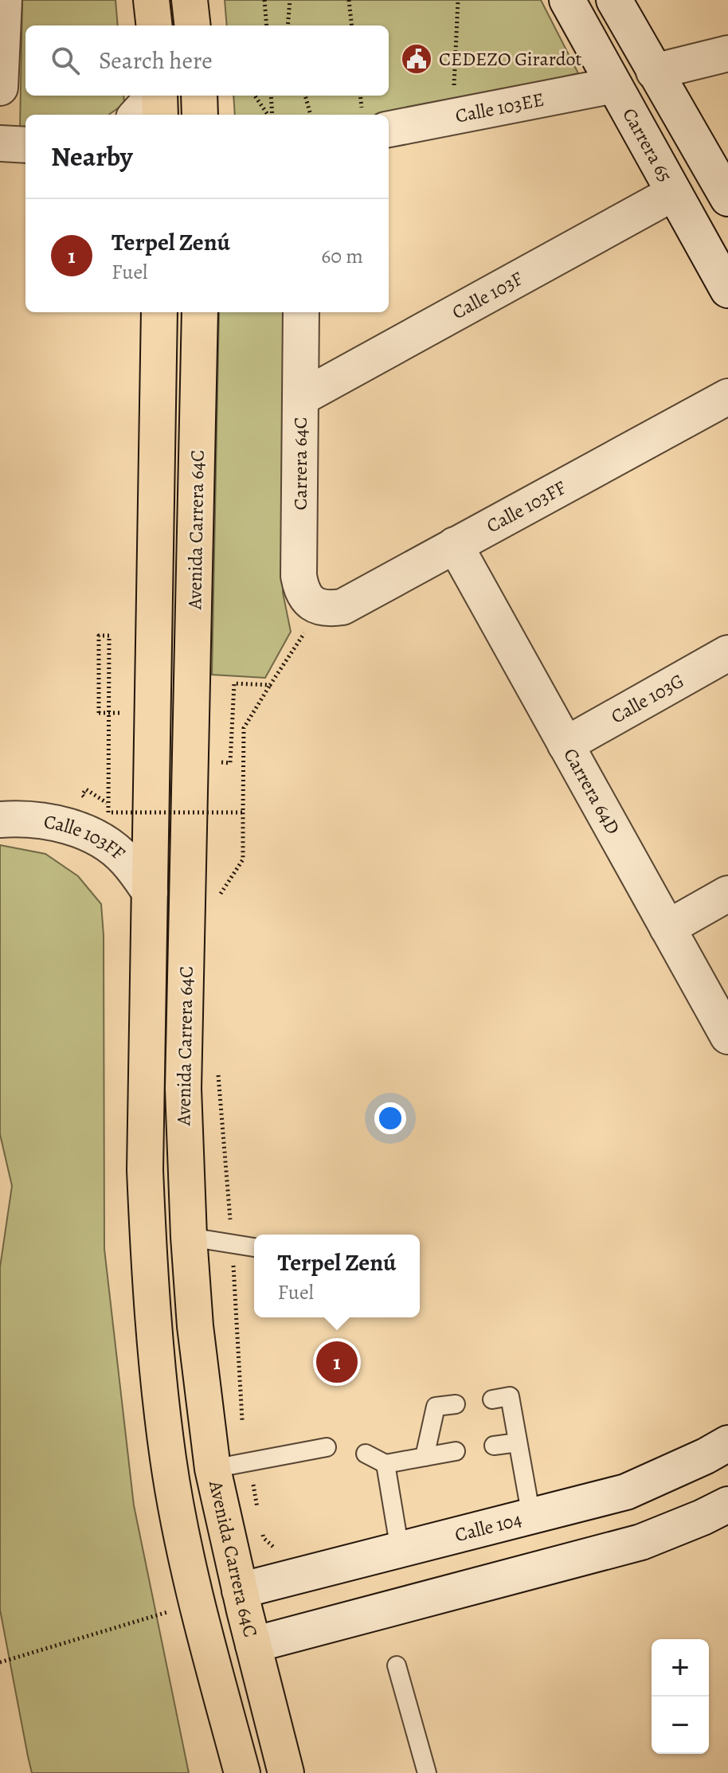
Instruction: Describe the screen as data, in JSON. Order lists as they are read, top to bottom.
{
  "streets": {
    "main road": ["Avenida Carrera 64C"],
    "street": [
      "Calle 103EE",
      "Carrera 65",
      "Calle 103F",
      "Carrera 64C",
      "Calle 103FF",
      "Calle 103G",
      "Carrera 64D",
      "Calle 104"
    ]
  },
  "crossings": [
    ["Calle 103EE", "Carrera 65"],
    ["Carrera 65", "Calle 103F"],
    ["Calle 103F", "Carrera 64C"],
    ["Carrera 64C", "Calle 103FF"],
    ["Calle 103FF", "Avenida Carrera 64C"],
    ["Calle 103FF", "Carrera 64D"],
    ["Avenida Carrera 64C", "Calle 104"],
    ["Calle 103G", "Carrera 64D"]
  ],
  "places": {
    "public building": ["CEDEZO Girardot"]
  },
  "page": {
    "search": "Search here",
    "heading": "Nearby",
    "list": [
      {
        "mark": "1",
        "name": "Terpel Zenú",
        "note": "Fuel",
        "value": "60 m"
      }
    ],
    "popup": ["Terpel Zenú", "Fuel"],
    "pins": "1",
    "map_buttons": ["+", "−"]
  }
}
